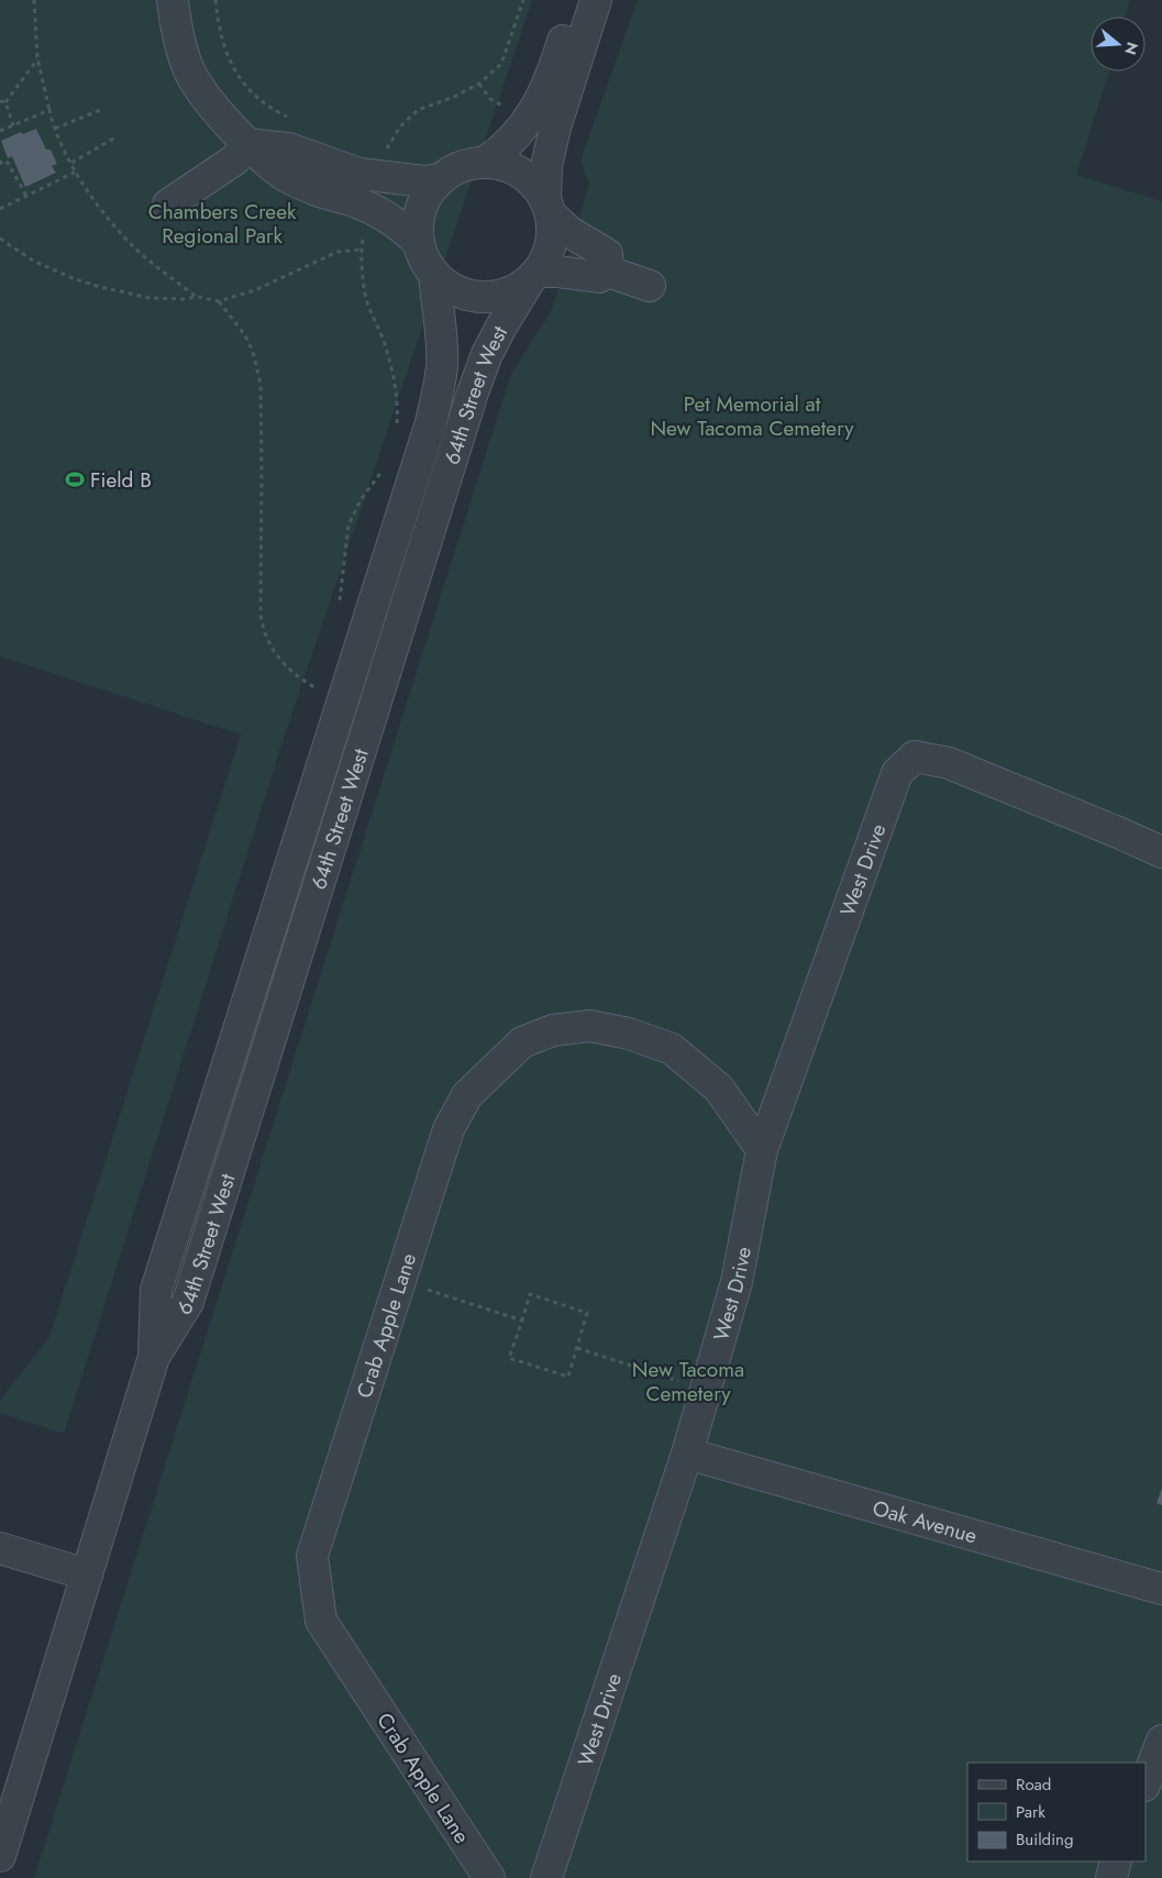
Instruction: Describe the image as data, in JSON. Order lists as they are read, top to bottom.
{
  "streets": {
    "street": [
      "64th Street West",
      "West Drive",
      "Crab Apple Lane",
      "Oak Avenue"
    ]
  },
  "crossings": [
    ["West Drive", "Crab Apple Lane"],
    ["West Drive", "Oak Avenue"]
  ],
  "parks": ["Chambers Creek Regional Park", "Pet Memorial at New Tacoma Cemetery", "New Tacoma Cemetery"],
  "places": {
    "sports": ["Field B"]
  },
  "legend": ["Road", "Park", "Building"],
  "north": "right"
}
